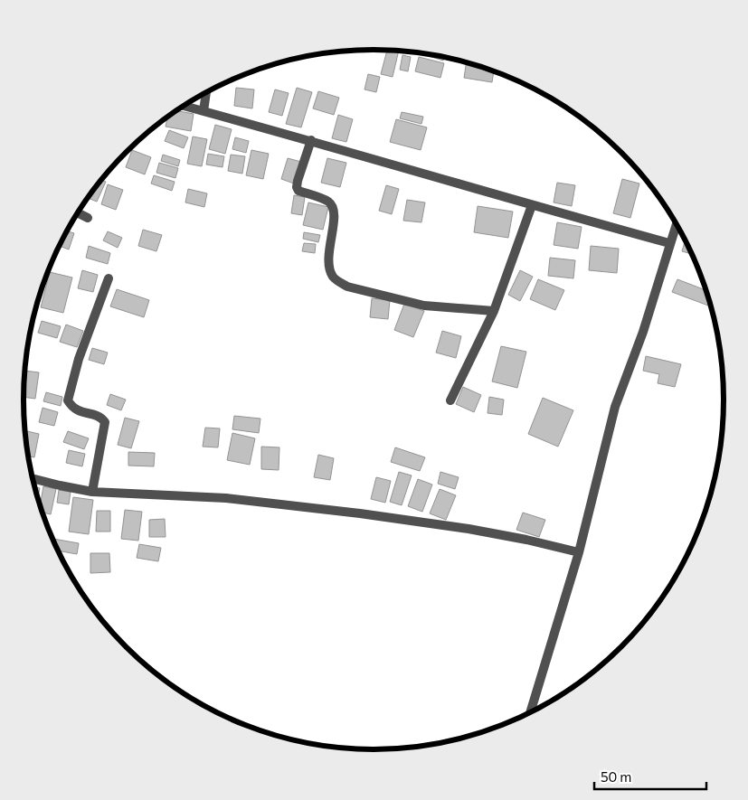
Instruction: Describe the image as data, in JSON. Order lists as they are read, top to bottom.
{
  "scale_bar": "50 m"
}
